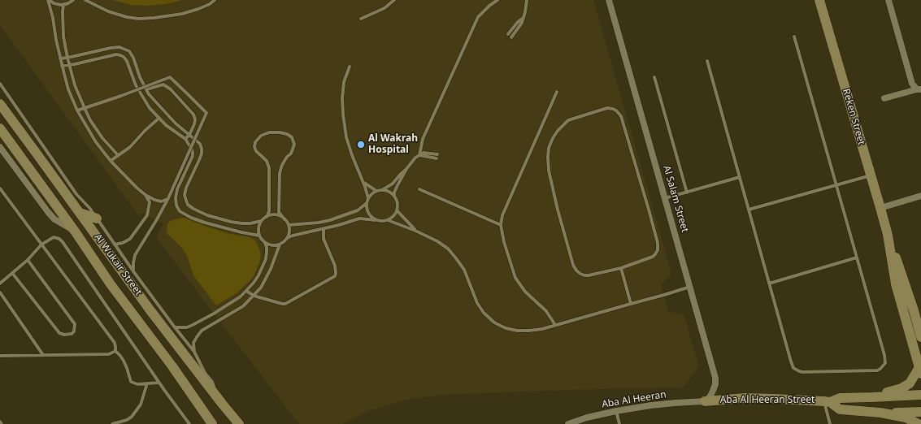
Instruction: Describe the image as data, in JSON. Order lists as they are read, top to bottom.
{
  "streets": {
    "street": [
      "Reken Street",
      "Al Salam Street",
      "Al Wukair Street",
      "Aba Al Heeran",
      "Aba Al Heeran Street"
    ]
  },
  "crossings": [
    ["Al Salam Street", "Aba Al Heeran"],
    ["Al Salam Street", "Aba Al Heeran Street"],
    ["Aba Al Heeran", "Aba Al Heeran Street"]
  ],
  "places": ["Al Wakrah Hospital"]
}
